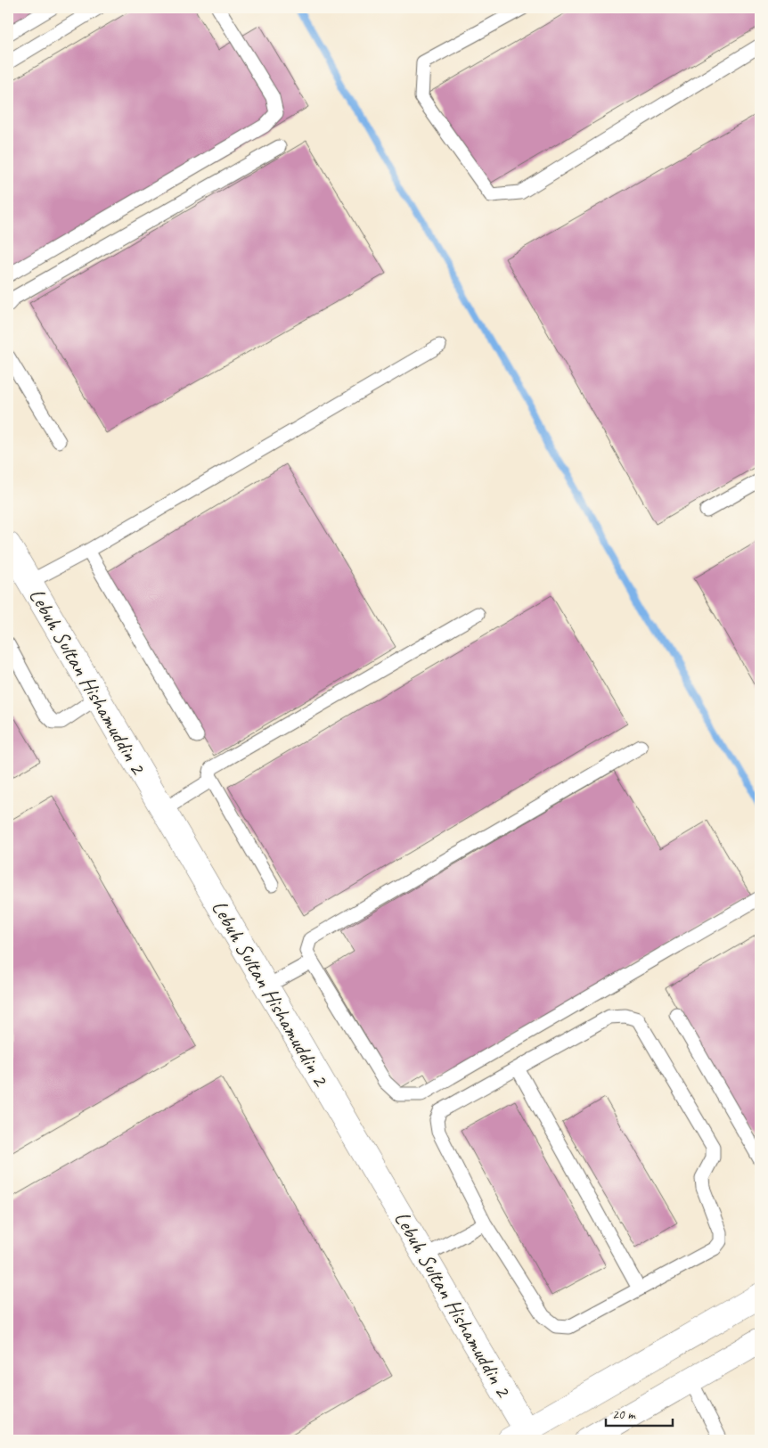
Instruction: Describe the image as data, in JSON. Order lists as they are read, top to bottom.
{
  "streets": {
    "street": ["Lebuh Sultan Hishamuddin 2"]
  },
  "scale_bar": "20 m"
}
